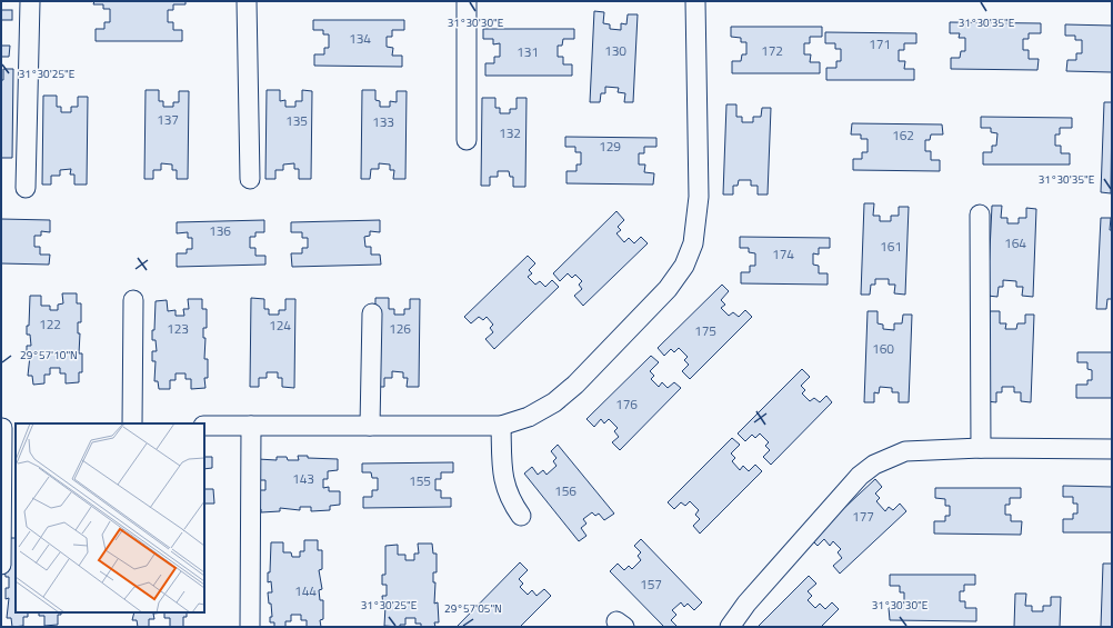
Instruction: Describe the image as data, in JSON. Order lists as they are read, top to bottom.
{
  "house_numbers": [
    "134",
    "171",
    "130",
    "172",
    "131",
    "137",
    "135",
    "133",
    "132",
    "162",
    "129",
    "136",
    "164",
    "161",
    "174",
    "122",
    "124",
    "123",
    "126",
    "175",
    "160",
    "176",
    "143",
    "155",
    "156",
    "177",
    "157",
    "144"
  ],
  "coordinates": [
    "31°30'30\"E",
    "31°30'35\"E",
    "31°30'25\"E",
    "29°57'10\"N",
    "29°57'05\"N"
  ]
}
